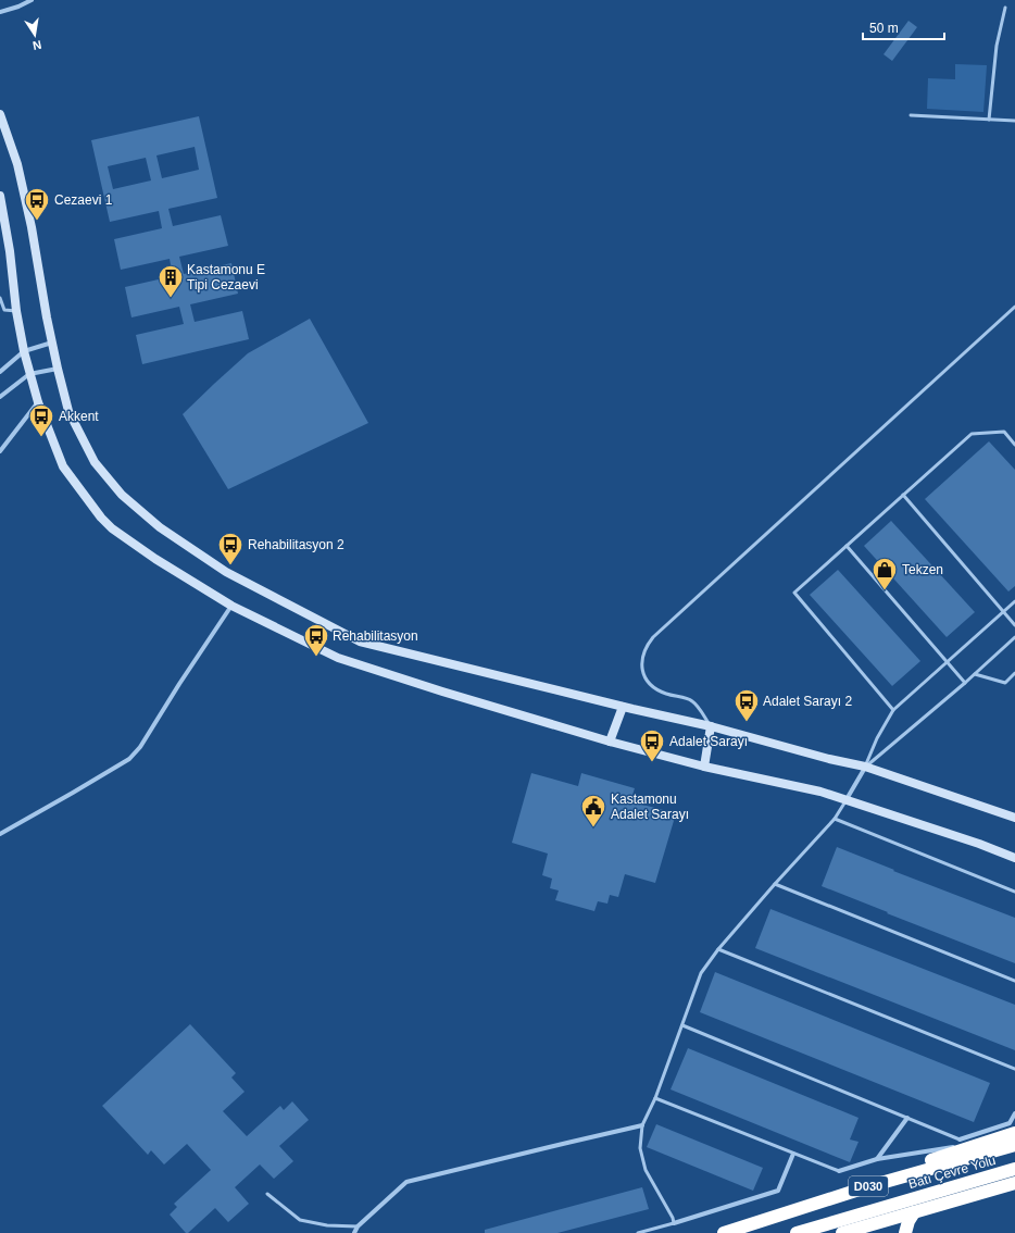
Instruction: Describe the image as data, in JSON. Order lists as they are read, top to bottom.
{
  "streets": {
    "highway": ["Batı Çevre Yolu", "D030"]
  },
  "places": {
    "bus stop": [
      "Cezaevi 1",
      "Akkent",
      "Rehabilitasyon 2",
      "Rehabilitasyon",
      "Adalet Sarayı 2",
      "Adalet Sarayı"
    ],
    "building": ["Kastamonu E Tipi Cezaevi"],
    "shop": ["Tekzen"],
    "public building": ["Kastamonu Adalet Sarayı"]
  },
  "scale_bar": "50 m",
  "north": "bottom"
}
